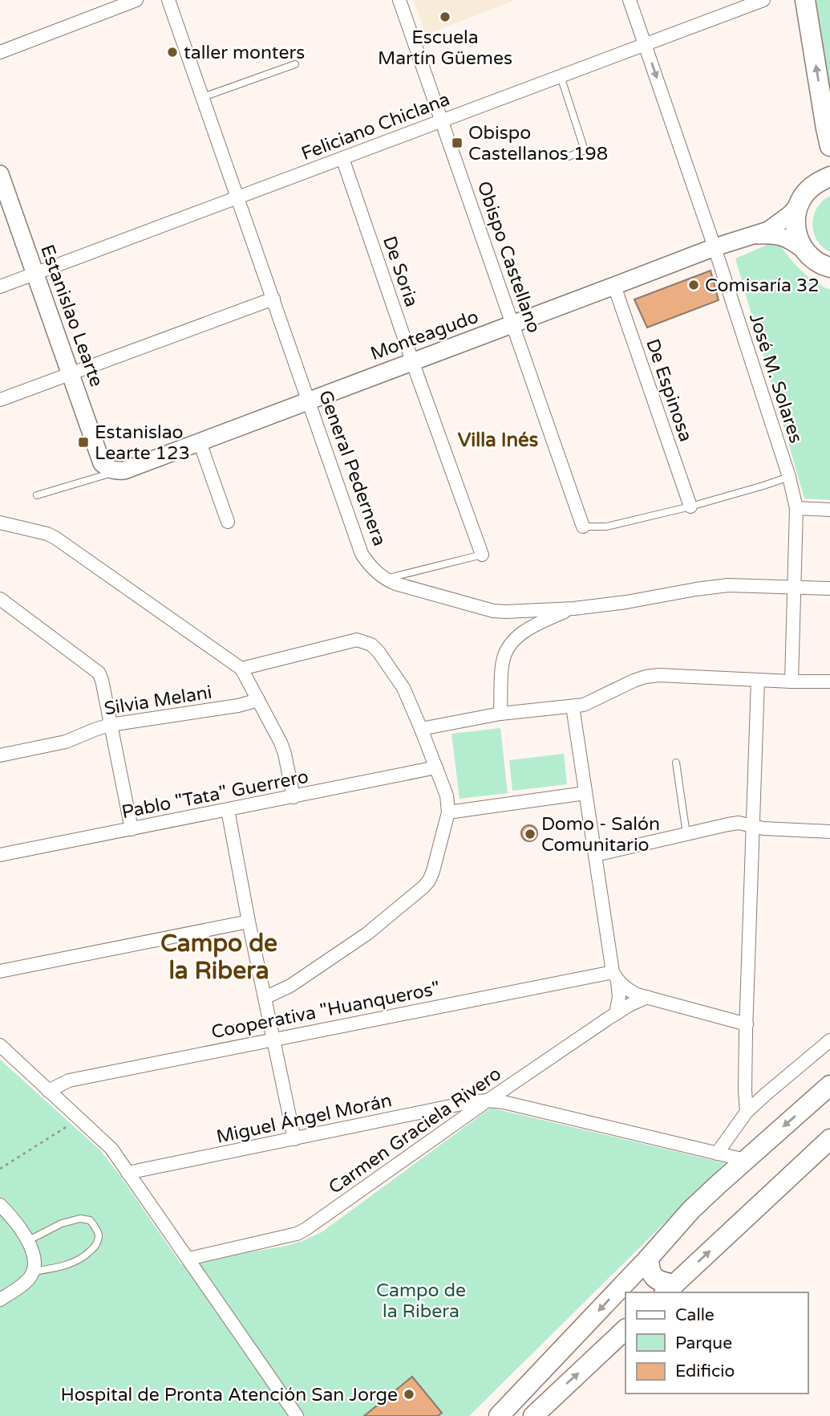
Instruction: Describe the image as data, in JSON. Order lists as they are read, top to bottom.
{
  "streets": {
    "street": [
      "Feliciano Chiclana",
      "Obispo Castellano",
      "De Soria",
      "Estanislao Learte",
      "Monteagudo",
      "José M. Solares",
      "De Espinosa",
      "General Pedernera",
      "Silvia Melani",
      "Pablo \"Tata\" Guerrero",
      "Cooperativa \"Huanqueros\"",
      "Miguel Ángel Morán",
      "Carmen Graciela Rivero"
    ]
  },
  "crossings": [
    ["Feliciano Chiclana", "Obispo Castellano"],
    ["Feliciano Chiclana", "De Soria"],
    ["Feliciano Chiclana", "Estanislao Learte"],
    ["Feliciano Chiclana", "José M. Solares"],
    ["Feliciano Chiclana", "General Pedernera"],
    ["Obispo Castellano", "Monteagudo"],
    ["De Soria", "Monteagudo"],
    ["Estanislao Learte", "Monteagudo"],
    ["Monteagudo", "José M. Solares"],
    ["Monteagudo", "De Espinosa"],
    ["Monteagudo", "General Pedernera"],
    ["José M. Solares", "General Pedernera"],
    ["Miguel Ángel Morán", "Carmen Graciela Rivero"]
  ],
  "districts": ["Villa Inés", "Campo de la Ribera"],
  "parks": ["Campo de la Ribera"],
  "places": {
    "other": [
      "Escuela Martín Güemes",
      "taller monters",
      "Comisaría 32",
      "Domo - Salón Comunitario",
      "Hospital de Pronta Atención San Jorge"
    ],
    "transit": ["Obispo Castellanos 198", "Estanislao Learte 123"]
  },
  "legend": ["Calle", "Parque", "Edificio"]
}
